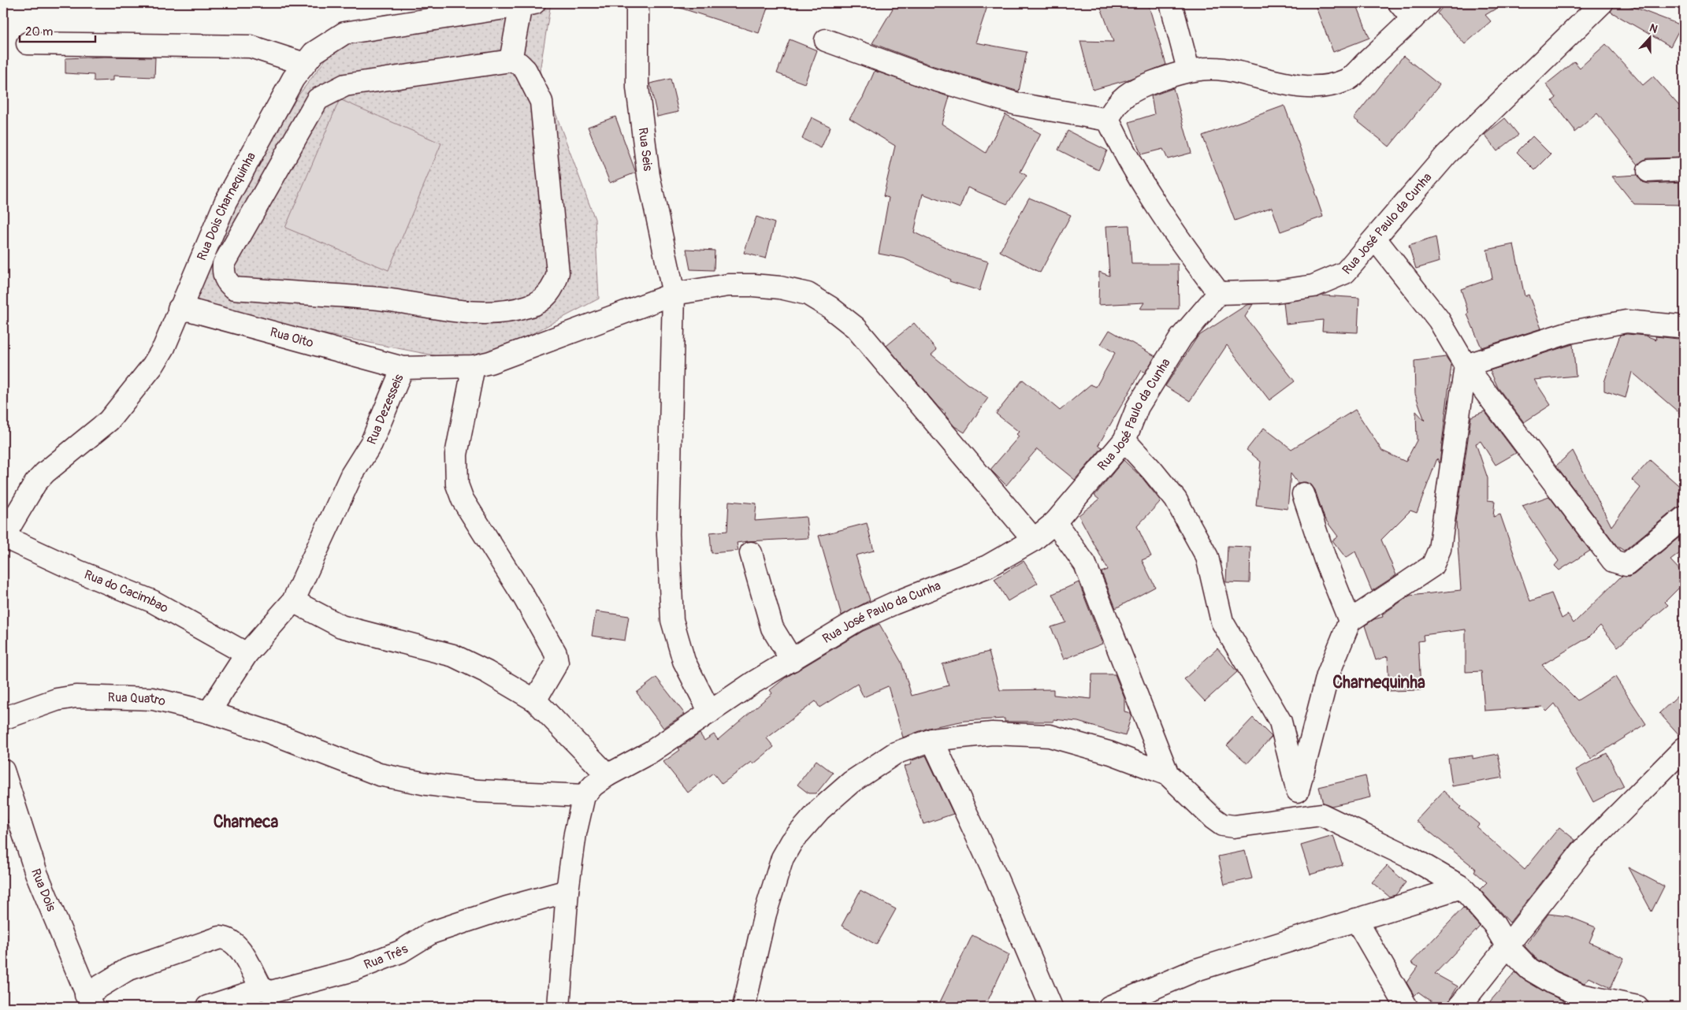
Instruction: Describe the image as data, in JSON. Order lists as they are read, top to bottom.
{
  "streets": {
    "street": [
      "Rua Seis",
      "Rua Dois Charnequinha",
      "Rua José Paulo da Cunha",
      "Rua Oito",
      "Rua Dezesseis",
      "Rua do Cacimbao",
      "Rua Quatro",
      "Rua Dois",
      "Rua Três"
    ]
  },
  "crossings": [
    ["Rua Seis", "Rua José Paulo da Cunha"],
    ["Rua Seis", "Rua Dezesseis"],
    ["Rua Dois Charnequinha", "Rua Oito"],
    ["Rua Dois Charnequinha", "Rua do Cacimbao"],
    ["Rua José Paulo da Cunha", "Rua Dezesseis"],
    ["Rua José Paulo da Cunha", "Rua Quatro"],
    ["Rua Oito", "Rua Dezesseis"],
    ["Rua Dezesseis", "Rua do Cacimbao"],
    ["Rua Dezesseis", "Rua Quatro"]
  ],
  "districts": ["Charnequinha", "Charneca"],
  "scale_bar": "20 m",
  "north": "top"
}
